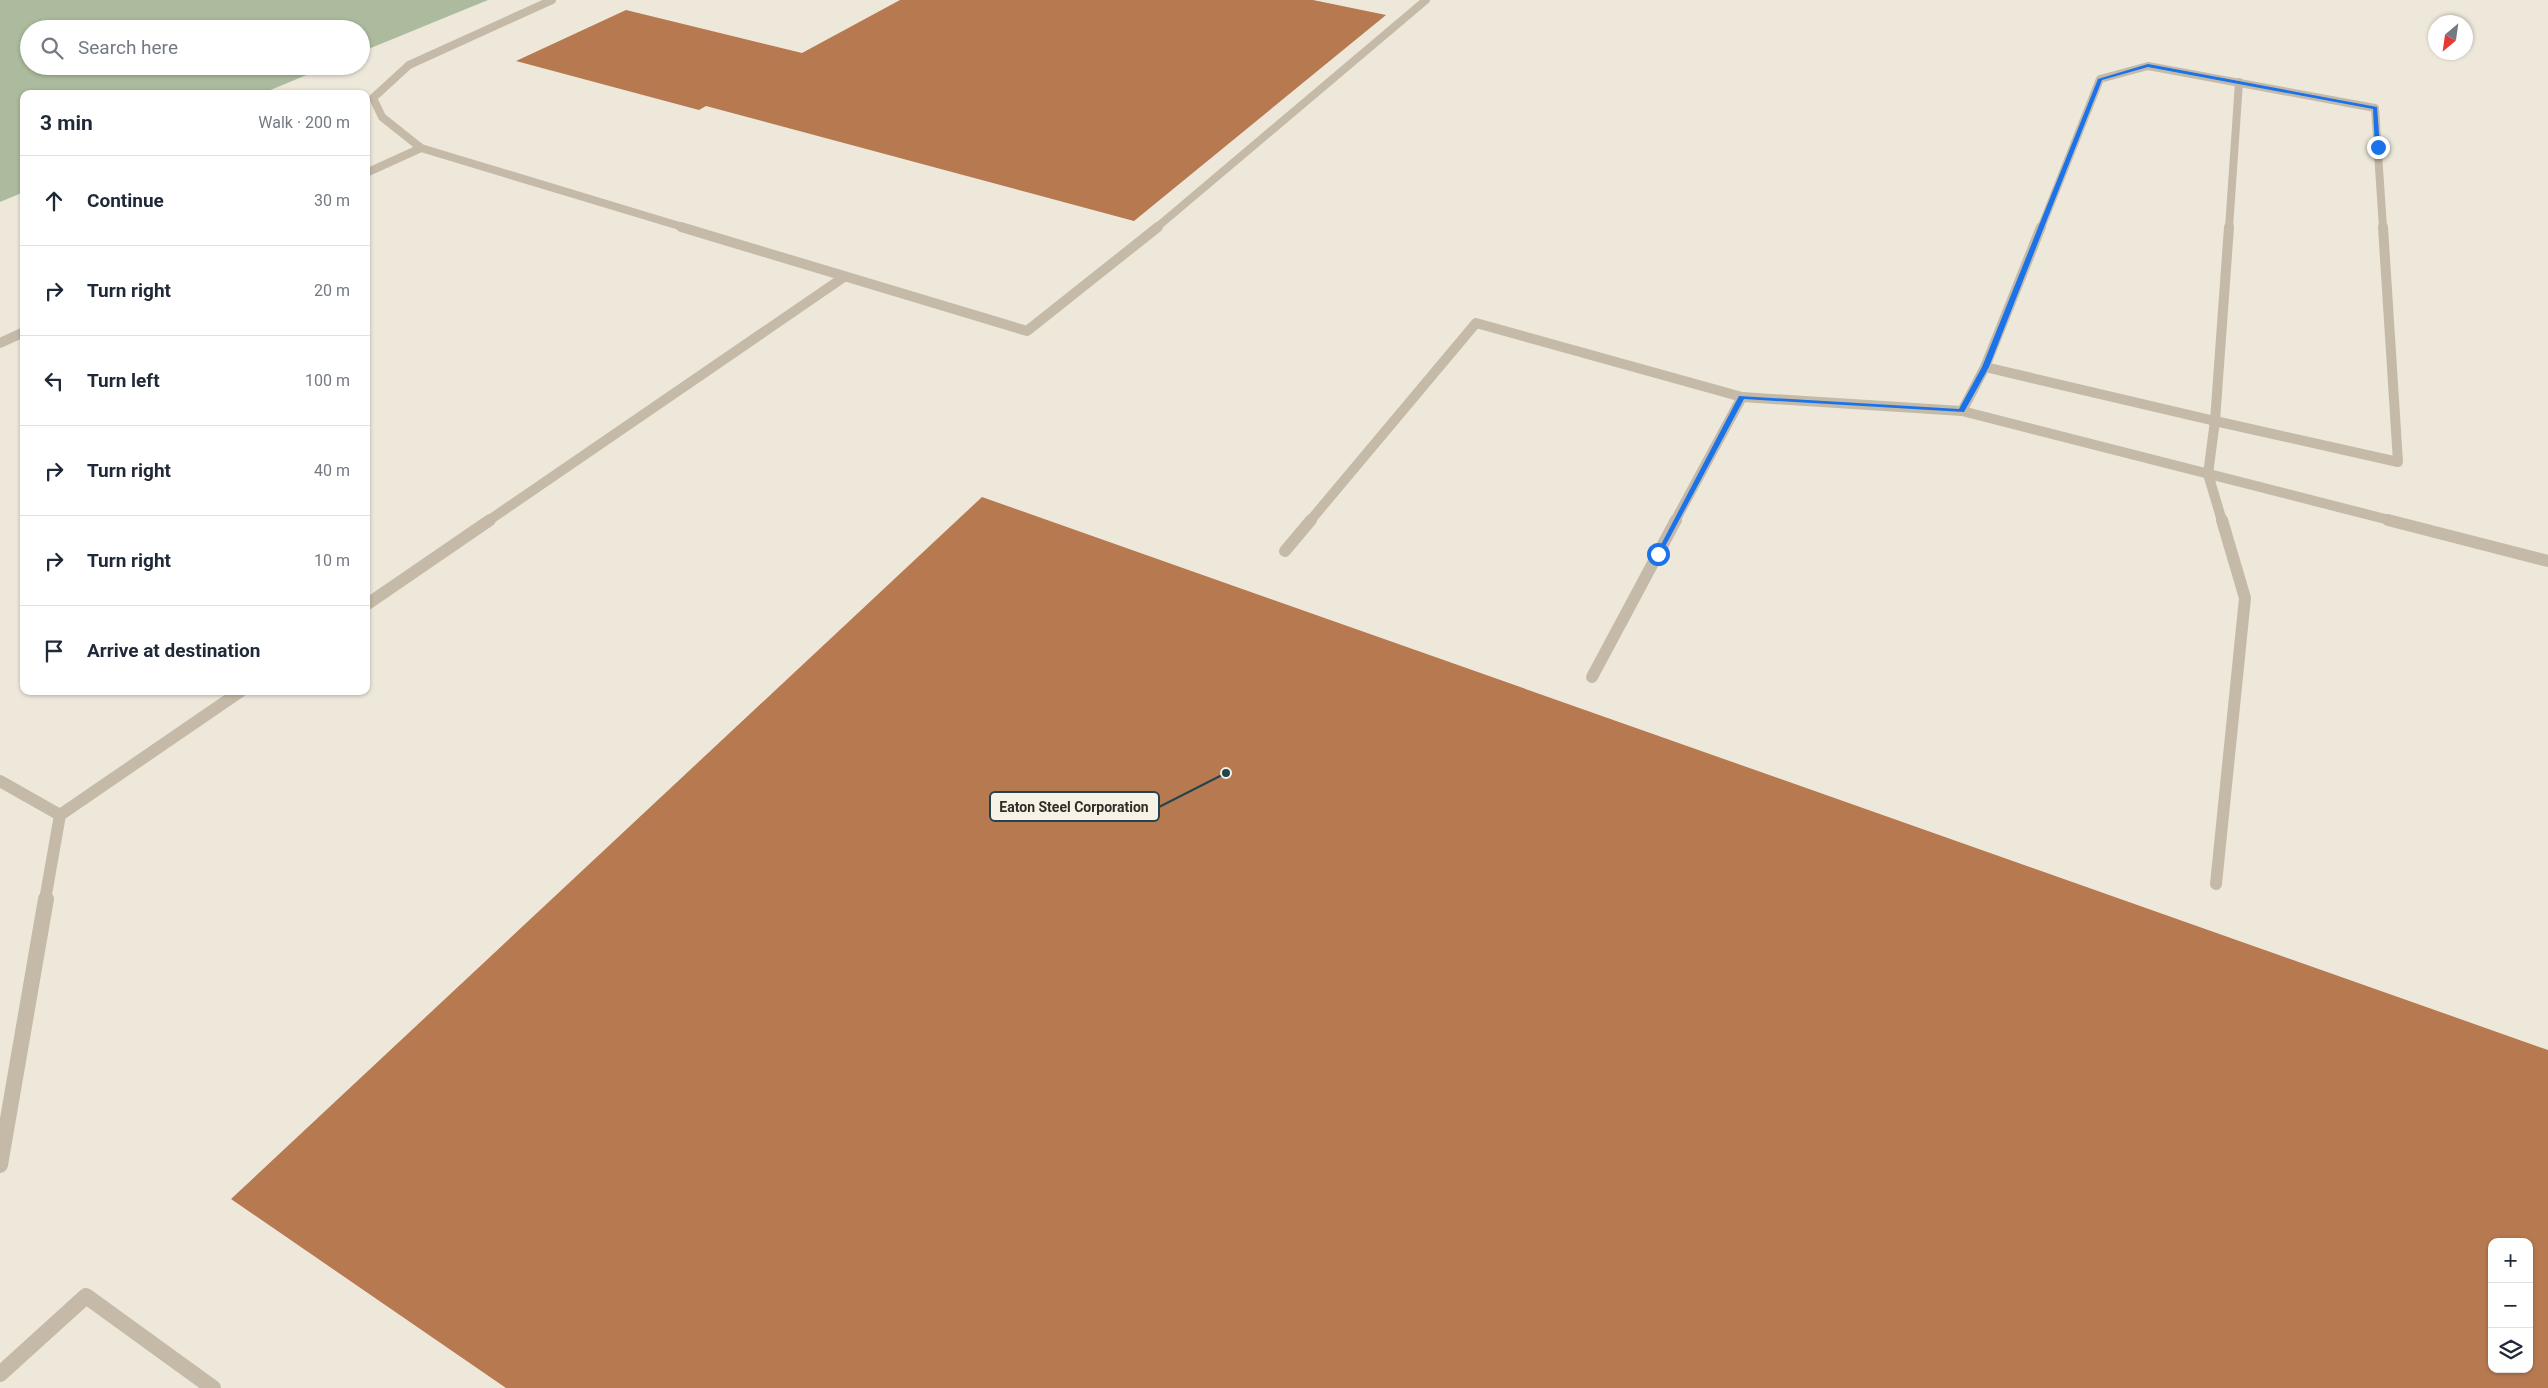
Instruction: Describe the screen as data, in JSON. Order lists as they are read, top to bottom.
{
  "places": ["Eaton Steel Corporation"],
  "north": "bottom left",
  "page": {
    "search": "Search here",
    "heading": ["3 min", "Walk · 200 m"],
    "list": [
      ["Continue", "30 m"],
      ["Turn right", "20 m"],
      ["Turn left", "100 m"],
      ["Turn right", "40 m"],
      ["Turn right", "10 m"],
      "Arrive at destination"
    ],
    "map_buttons": ["+", "−"]
  }
}
